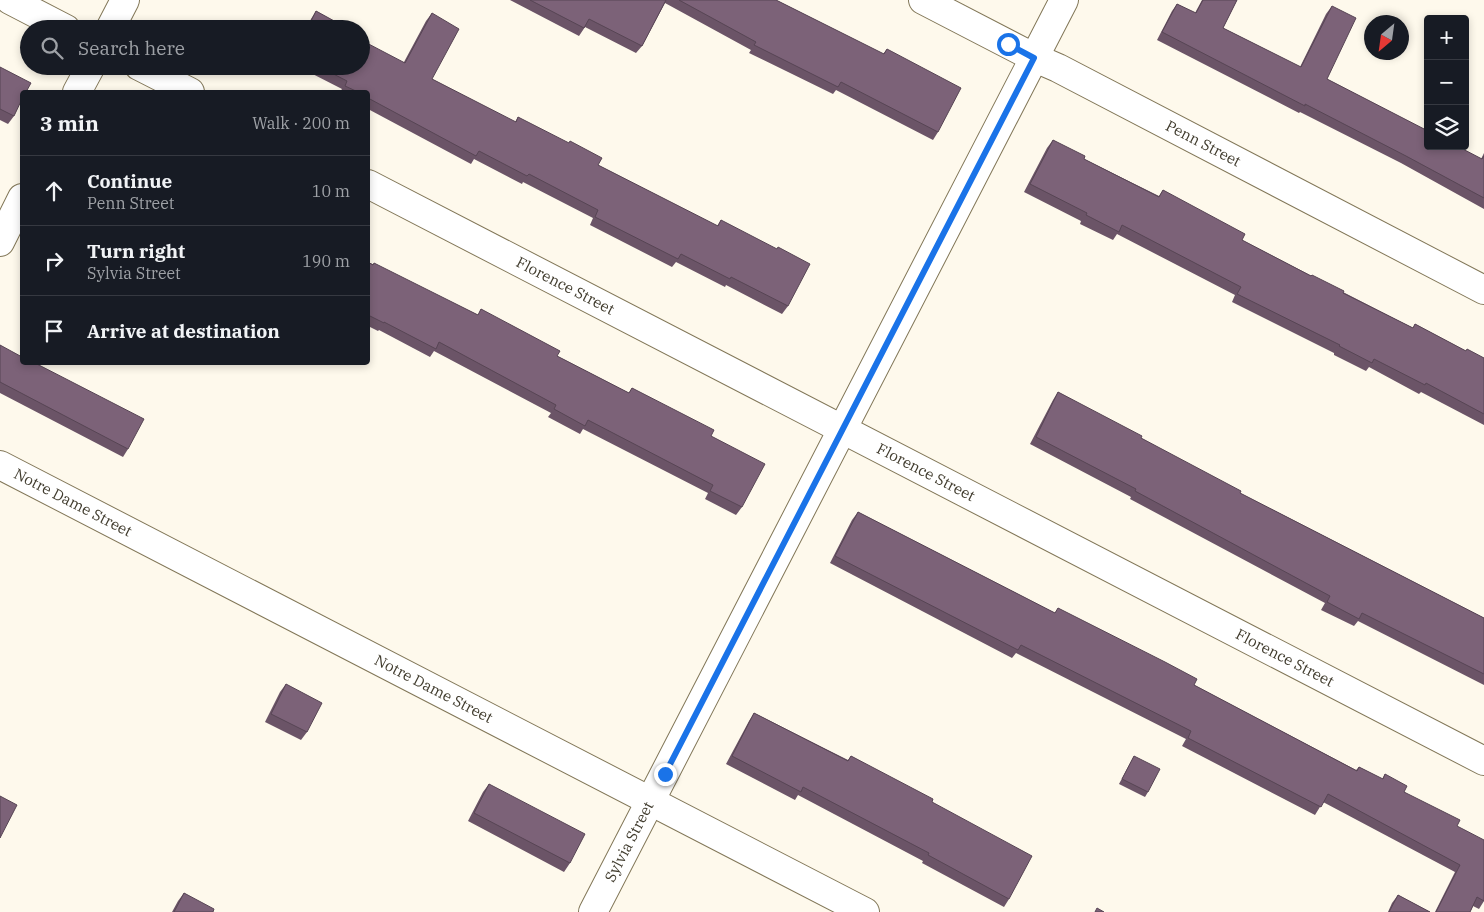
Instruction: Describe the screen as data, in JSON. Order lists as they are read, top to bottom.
{
  "streets": {
    "street": [
      "Penn Street",
      "Florence Street",
      "Notre Dame Street",
      "Sylvia Street"
    ]
  },
  "crossings": [
    ["Penn Street", "Sylvia Street"],
    ["Florence Street", "Sylvia Street"],
    ["Notre Dame Street", "Sylvia Street"]
  ],
  "north": "bottom left",
  "page": {
    "map_buttons": ["+", "−"],
    "search": "Search here",
    "heading": ["3 min", "Walk · 200 m"],
    "list": [
      ["Continue", "Penn Street", "10 m"],
      ["Turn right", "Sylvia Street", "190 m"],
      "Arrive at destination"
    ]
  }
}
